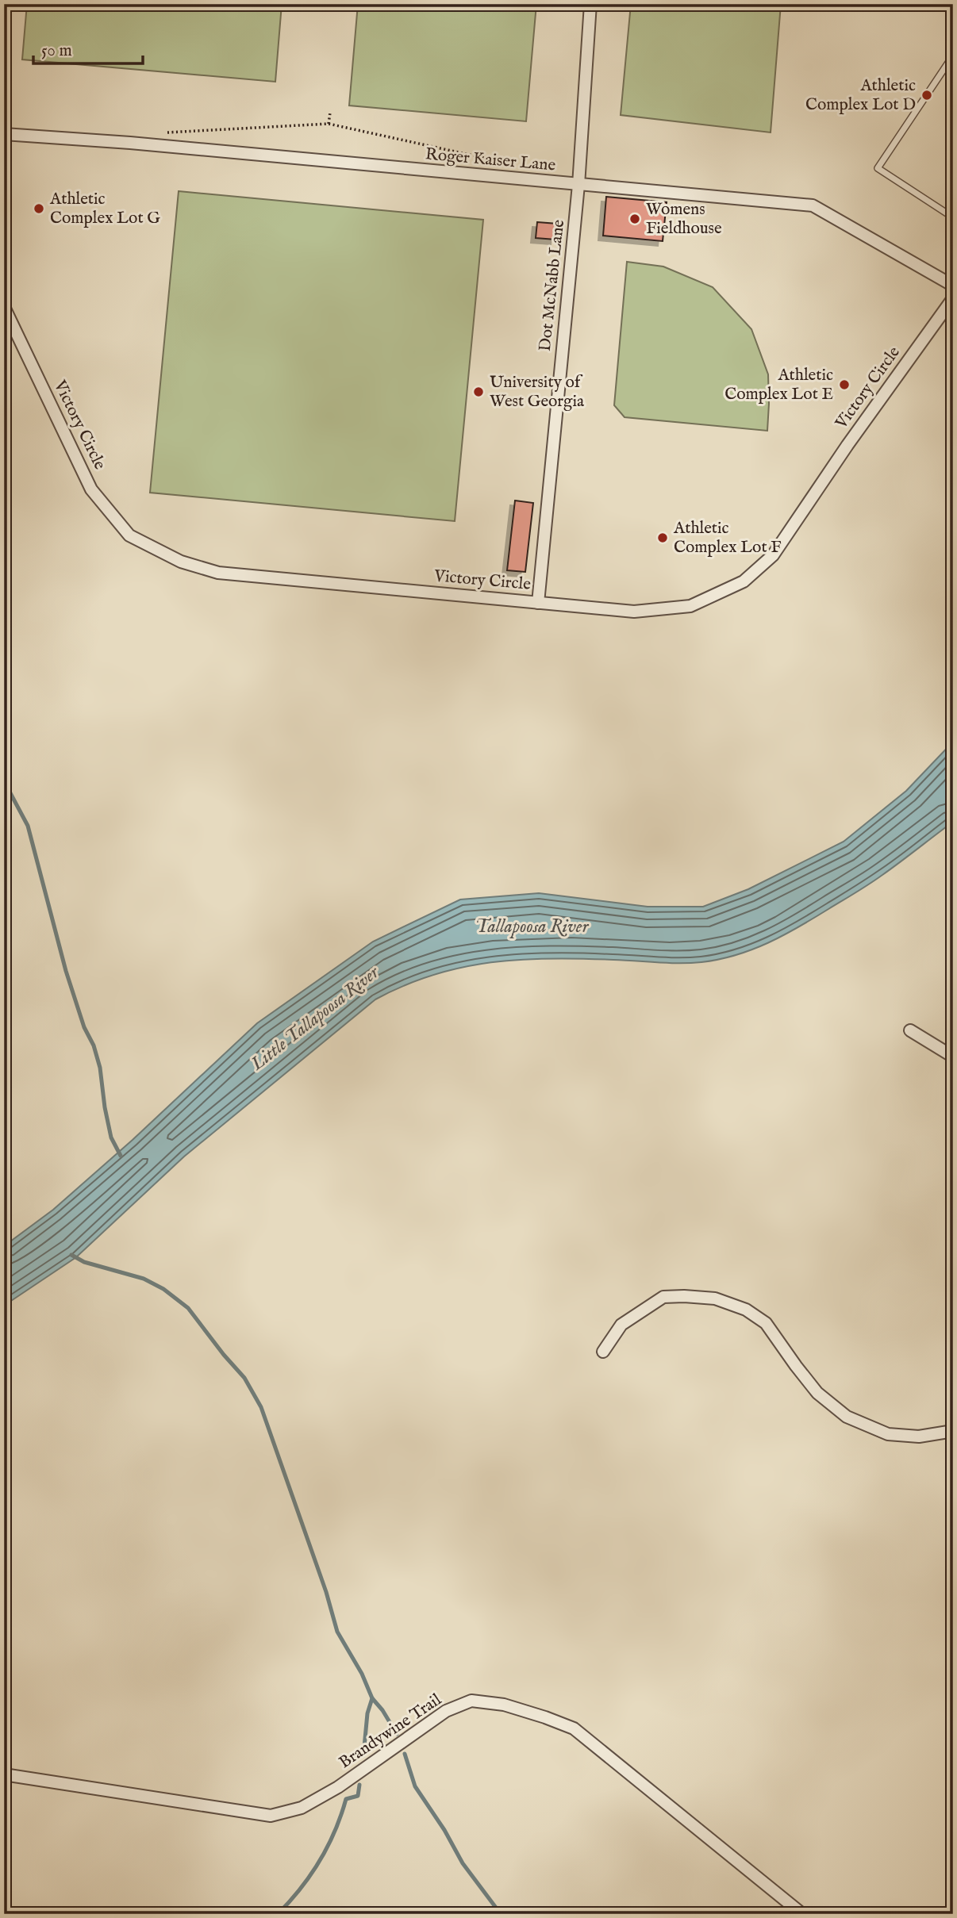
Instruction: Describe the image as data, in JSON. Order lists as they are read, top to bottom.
{
  "streets": {
    "street": [
      "Roger Kaiser Lane",
      "Dot McNabb Lane",
      "Victory Circle",
      "Brandywine Trail"
    ]
  },
  "crossings": [
    ["Roger Kaiser Lane", "Dot McNabb Lane"],
    ["Dot McNabb Lane", "Victory Circle"]
  ],
  "water": ["Tallapoosa River", "Little Tallapoosa River"],
  "places": [
    "Athletic Complex Lot D",
    "Athletic Complex Lot G",
    "Womens Fieldhouse",
    "Athletic Complex Lot E",
    "University of West Georgia",
    "Athletic Complex Lot F"
  ],
  "scale_bar": "50 m"
}
